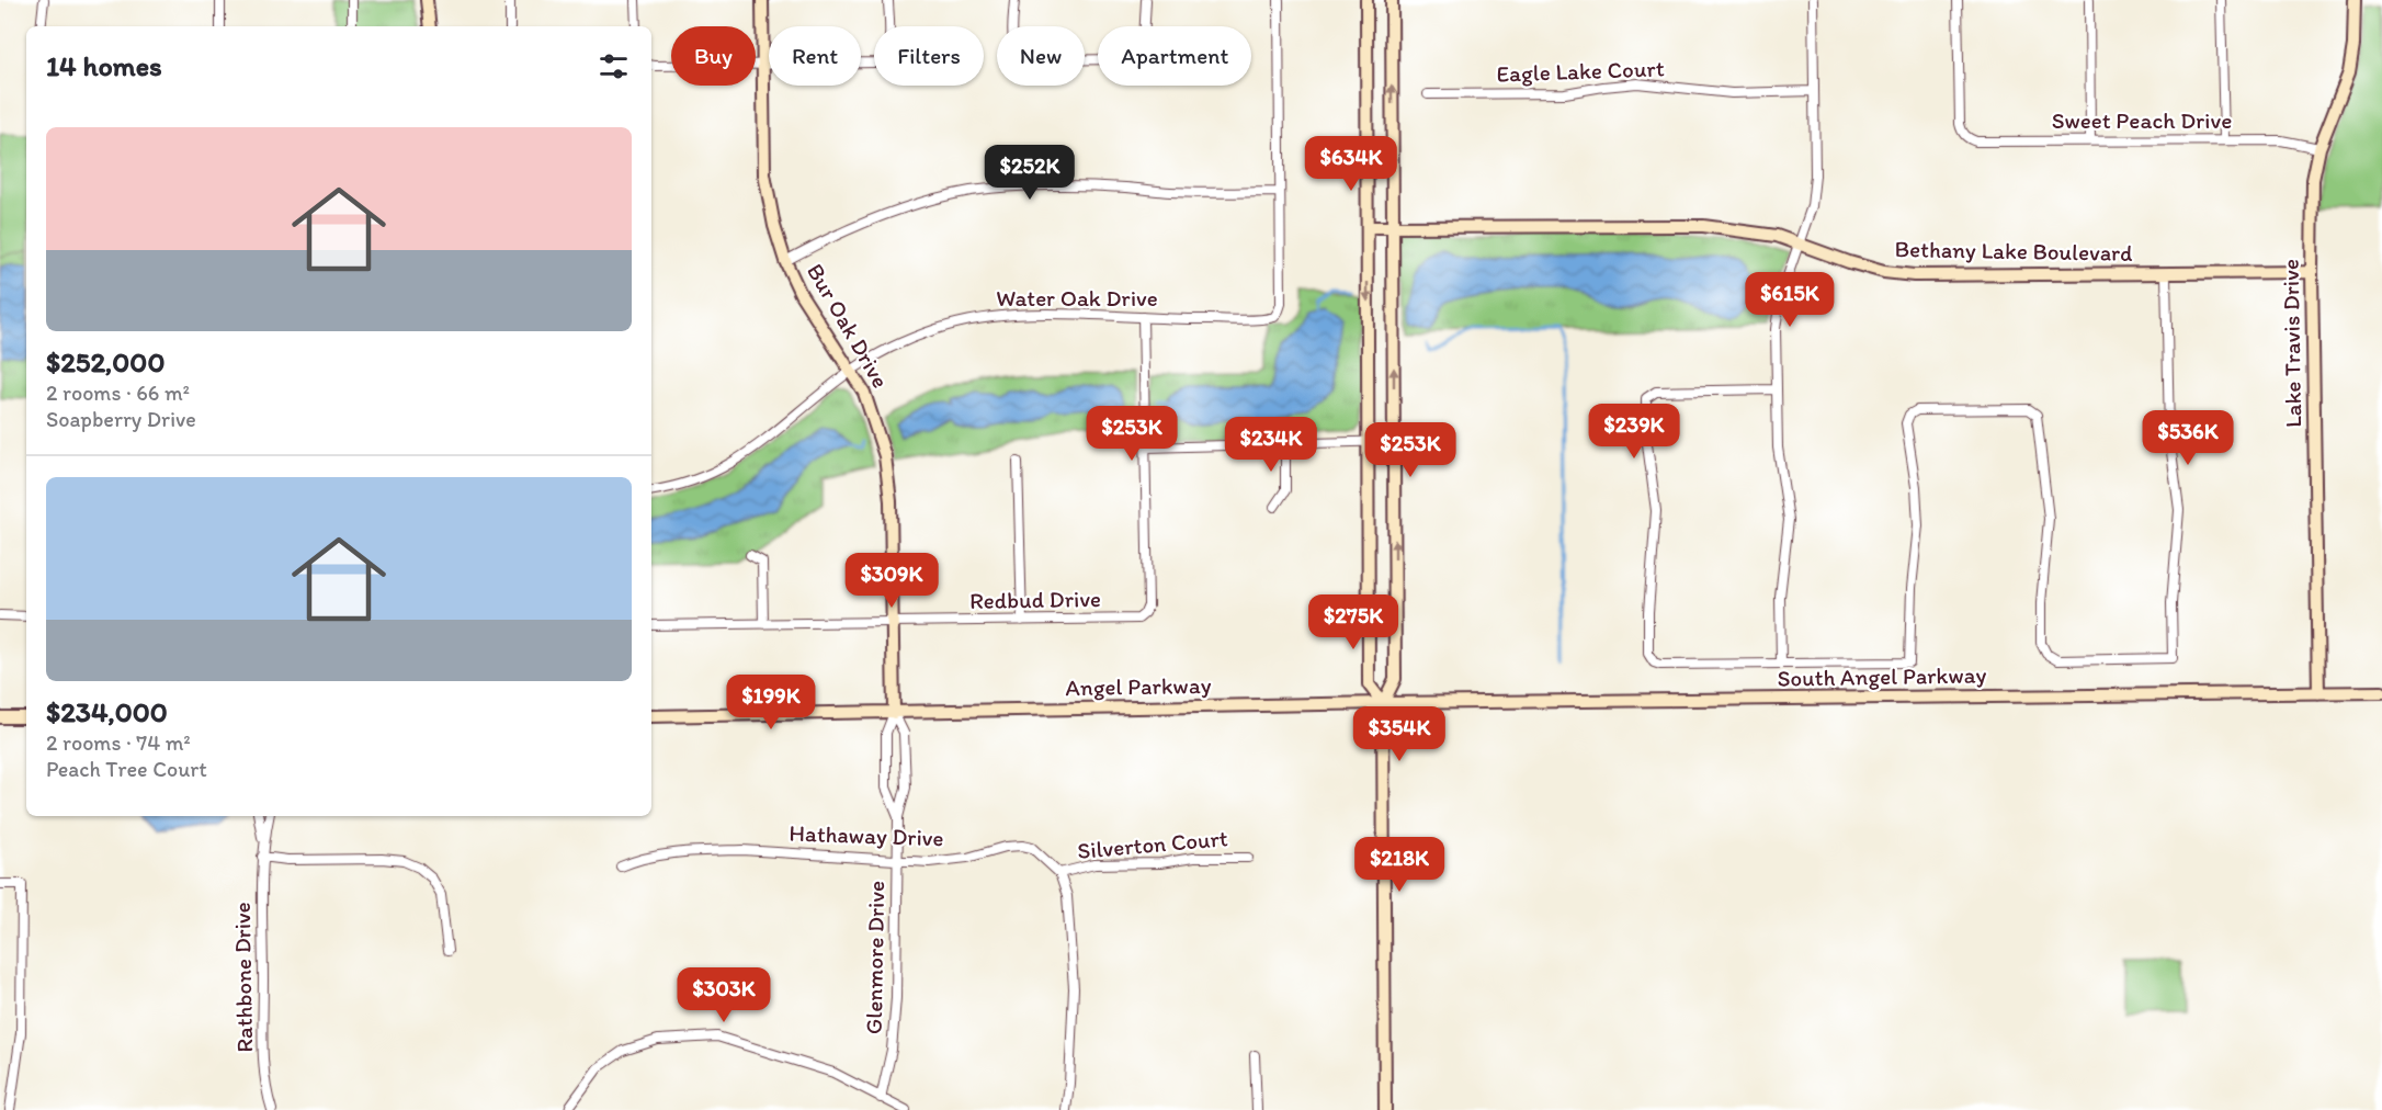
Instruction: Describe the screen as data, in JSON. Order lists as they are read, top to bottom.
{
  "streets": {
    "main road": [
      "Bethany Lake Boulevard",
      "Bur Oak Drive",
      "Lake Travis Drive",
      "South Angel Parkway",
      "Angel Parkway"
    ],
    "street": [
      "Eagle Lake Court",
      "Sweet Peach Drive",
      "Water Oak Drive",
      "Redbud Drive",
      "Hathaway Drive",
      "Silverton Court",
      "Glenmore Drive",
      "Rathbone Drive"
    ]
  },
  "crossings": [
    ["Sweet Peach Drive", "Lake Travis Drive"],
    ["Bethany Lake Boulevard", "Lake Travis Drive"],
    ["Water Oak Drive", "Bur Oak Drive"],
    ["Bur Oak Drive", "Redbud Drive"],
    ["Bur Oak Drive", "Angel Parkway"],
    ["Bur Oak Drive", "Glenmore Drive"],
    ["Lake Travis Drive", "South Angel Parkway"],
    ["South Angel Parkway", "Angel Parkway"],
    ["Angel Parkway", "Glenmore Drive"],
    ["Hathaway Drive", "Silverton Court"],
    ["Hathaway Drive", "Glenmore Drive"]
  ],
  "page": {
    "chip": [
      "Buy",
      "Rent",
      "Filters",
      "New",
      "Apartment"
    ],
    "heading": "14 homes",
    "list": [
      {
        "name": "$252,000",
        "note": "2 rooms · 66 m² · Soapberry Drive"
      },
      {
        "name": "$234,000",
        "note": "2 rooms · 74 m² · Peach Tree Court"
      }
    ],
    "price": [
      "$634K",
      "$252K",
      "$615K",
      "$239K",
      "$253K",
      "$536K",
      "$234K",
      "$253K",
      "$309K",
      "$275K",
      "$199K",
      "$354K",
      "$218K",
      "$303K"
    ]
  }
}
